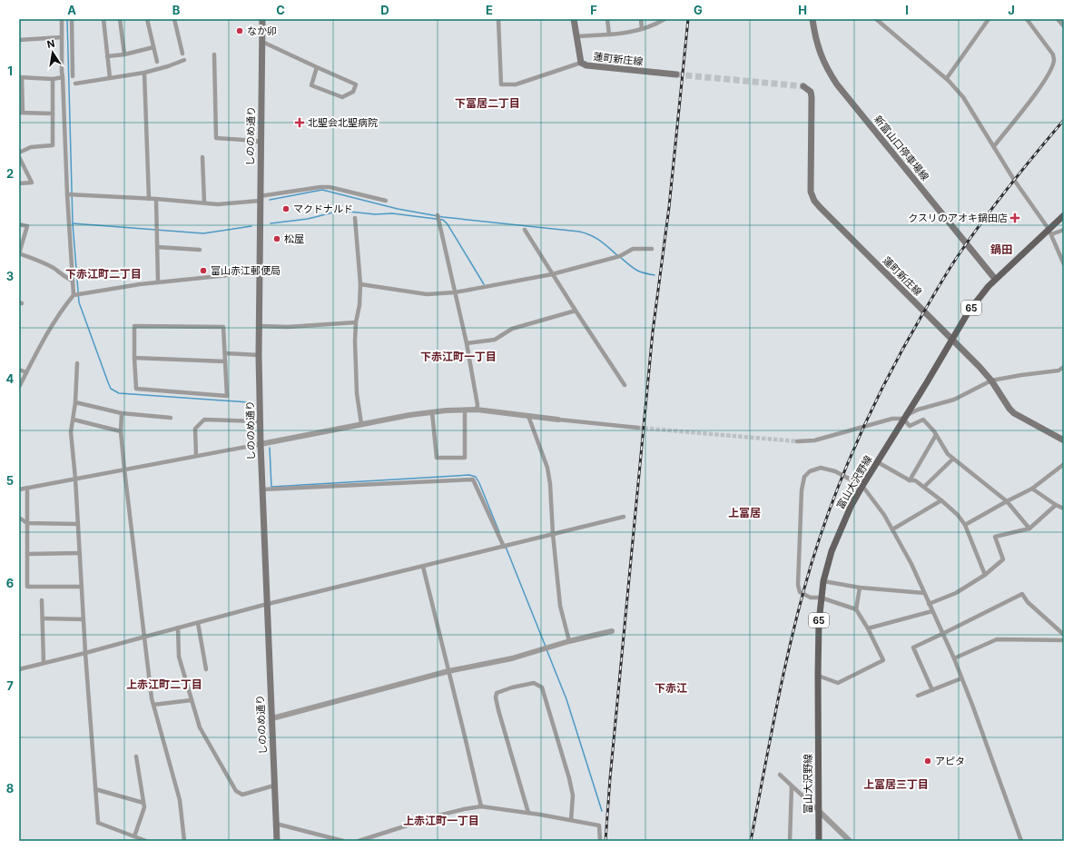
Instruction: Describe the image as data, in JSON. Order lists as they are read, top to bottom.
{
  "streets": {
    "main road": [
      "蓮町新庄線",
      "しののめ通り",
      "新富山口停車場線",
      "65",
      "富山大沢野線"
    ]
  },
  "crossings": [
    ["蓮町新庄線", "富山大沢野線"],
    ["新富山口停車場線", "富山大沢野線"]
  ],
  "districts": [
    "下冨居二丁目",
    "鍋田",
    "下赤江町二丁目",
    "下赤江町一丁目",
    "上冨居",
    "上赤江町二丁目",
    "下赤江",
    "上冨居三丁目",
    "上赤江町一丁目"
  ],
  "places": {
    "other": [
      "なか卯",
      "マクドナルド",
      "松屋",
      "富山赤江郵便局",
      "アピタ"
    ],
    "health": ["北聖会北聖病院", "クスリのアオキ鍋田店"]
  },
  "north": "top",
  "grid": {
    "columns": [
      "A",
      "B",
      "C",
      "D",
      "E",
      "F",
      "G",
      "H",
      "I",
      "J"
    ],
    "rows": [
      "1",
      "2",
      "3",
      "4",
      "5",
      "6",
      "7",
      "8"
    ]
  }
}
